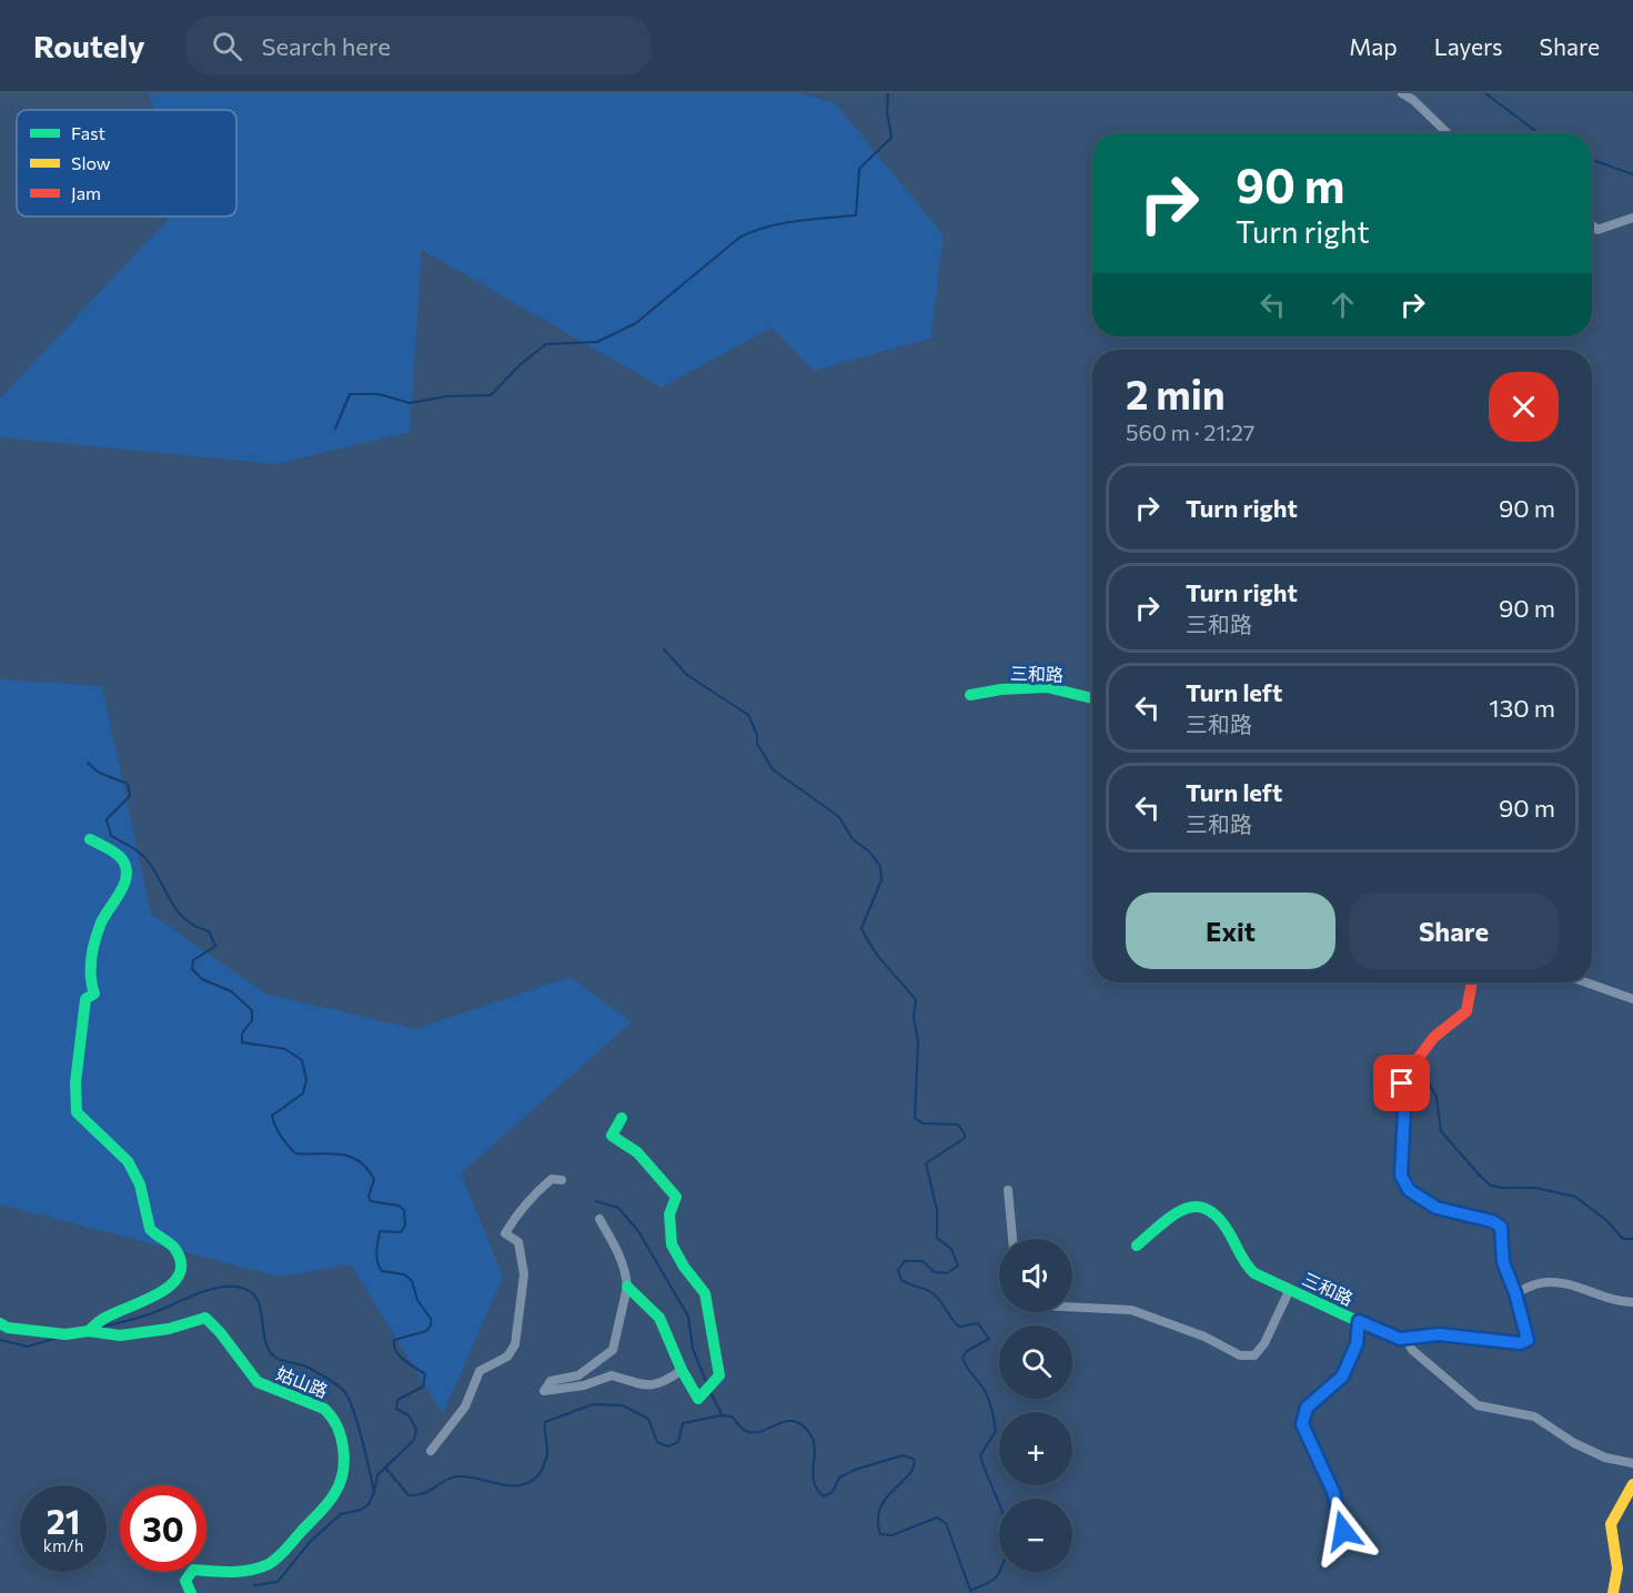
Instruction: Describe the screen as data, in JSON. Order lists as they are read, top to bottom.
{
  "streets": {
    "street": ["三和路", "姑山路"]
  },
  "legend": ["Fast", "Slow", "Jam"],
  "page": {
    "header": "Routely",
    "search": "Search here",
    "nav": ["Map", "Layers", "Share"],
    "turn": ["90 m", "Turn right"],
    "heading": ["2 min", "560 m · 21:27"],
    "list": [
      {
        "name": "Turn right",
        "value": "90 m"
      },
      {
        "name": "Turn right",
        "note": "三和路",
        "value": "90 m"
      },
      {
        "name": "Turn left",
        "note": "三和路",
        "value": "130 m"
      },
      {
        "name": "Turn left",
        "note": "三和路",
        "value": "90 m"
      }
    ],
    "buttons": ["Exit", "Share"],
    "map_buttons": ["+", "−"],
    "speed": "21 km/h",
    "limit": "30"
  }
}
